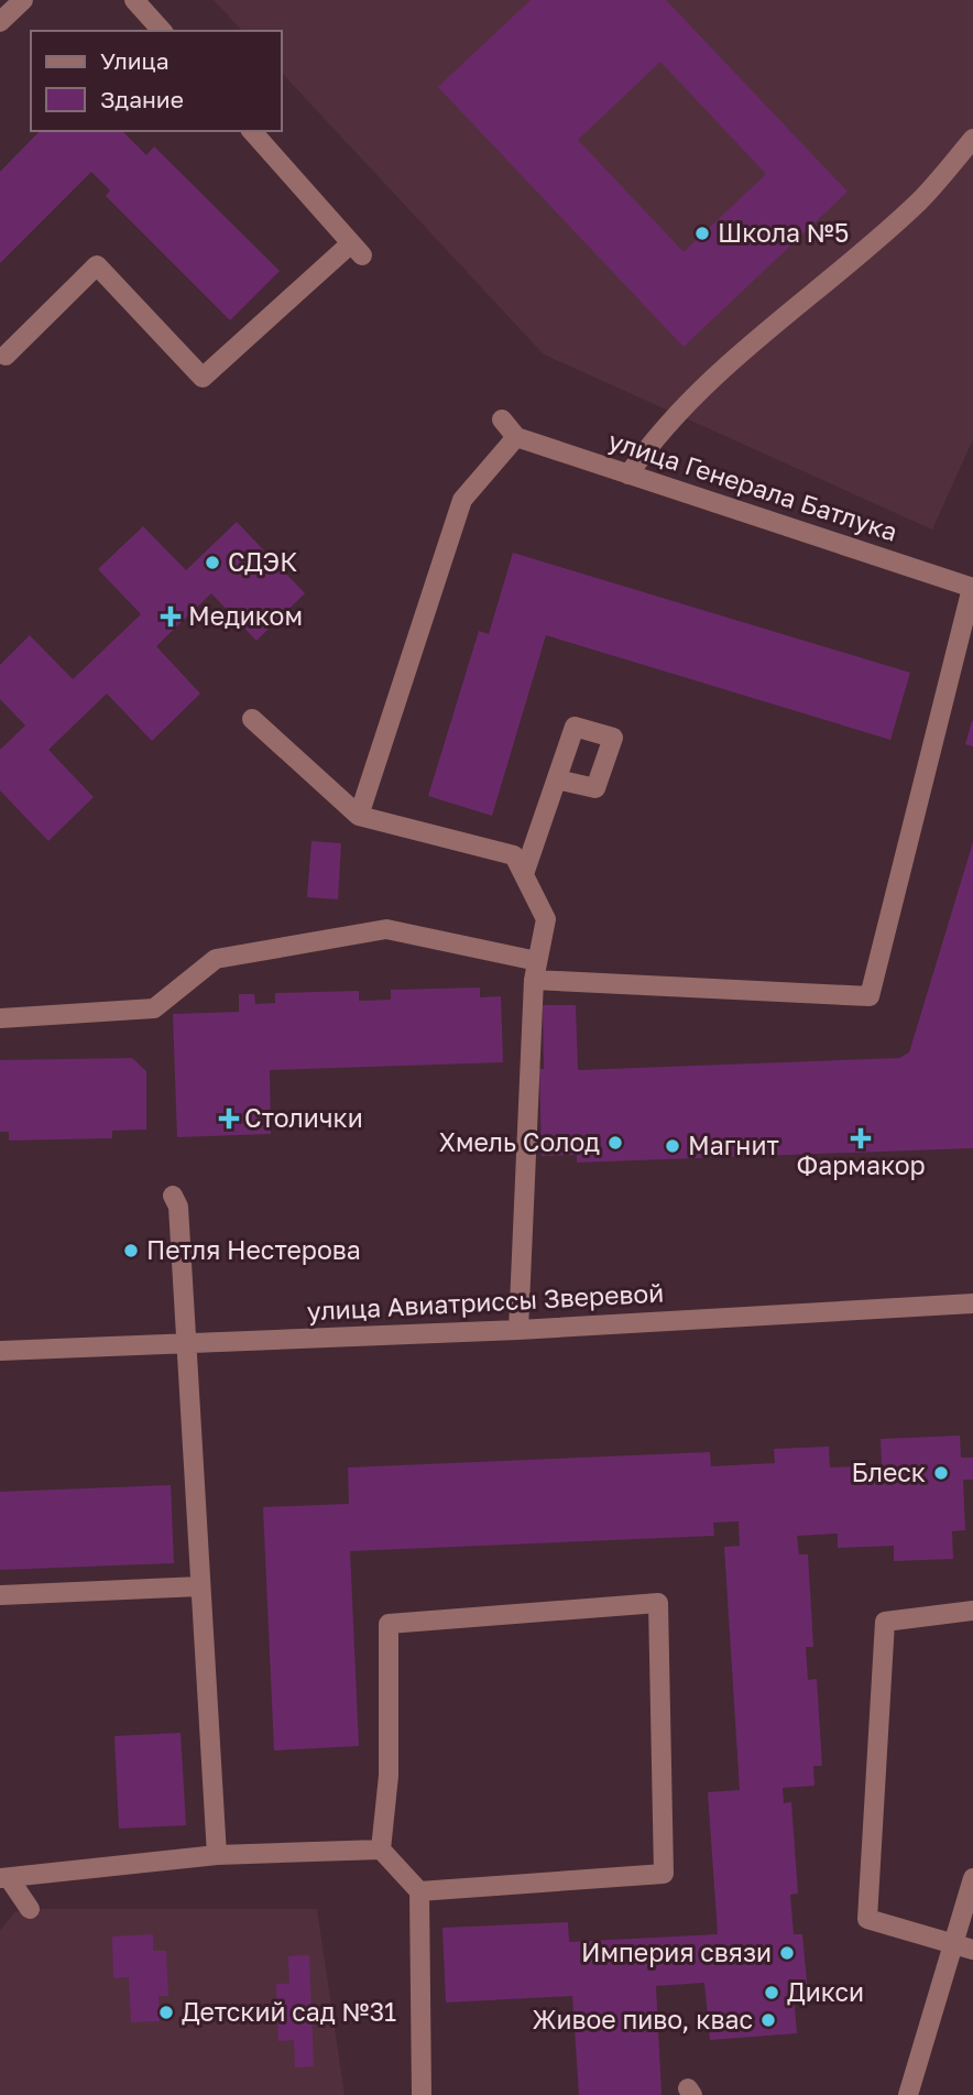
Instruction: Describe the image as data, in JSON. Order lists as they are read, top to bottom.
{
  "streets": {
    "street": ["улица Генерала Батлука", "улица Авиатриссы Зверевой"]
  },
  "places": {
    "other": [
      "Школа №5",
      "СДЭК",
      "Хмель Солод",
      "Магнит",
      "Петля Нестерова",
      "Блеск",
      "Империя связи",
      "Дикси",
      "Детский сад №31",
      "Живое пиво, квас"
    ],
    "health": ["Медиком", "Столички", "Фармакор"]
  },
  "legend": ["Улица", "Здание"]
}
